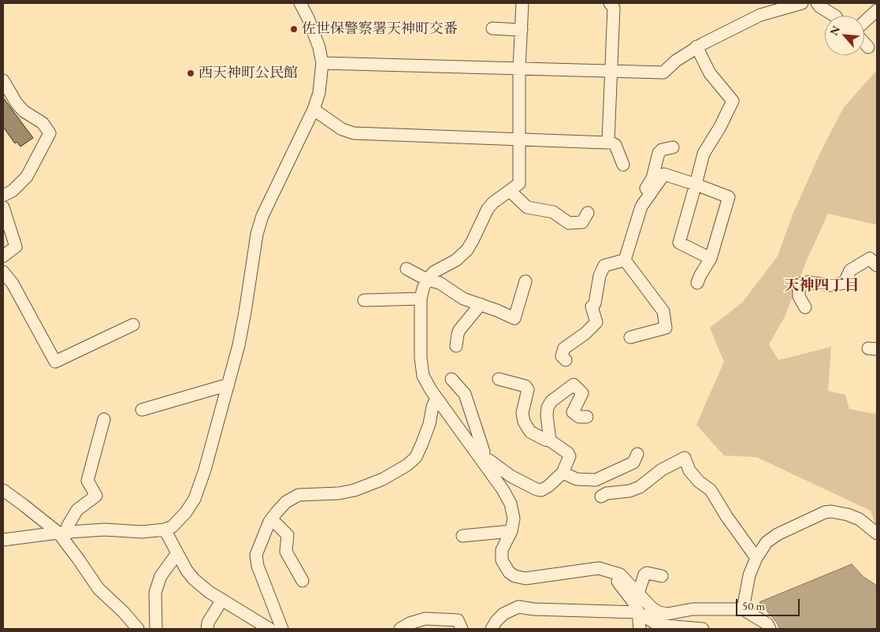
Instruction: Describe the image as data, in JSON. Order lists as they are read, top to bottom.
{
  "districts": ["天神四丁目"],
  "places": ["佐世保警察署天神町交番", "西天神町公民館"],
  "scale_bar": "50 m",
  "north": "top left"
}
